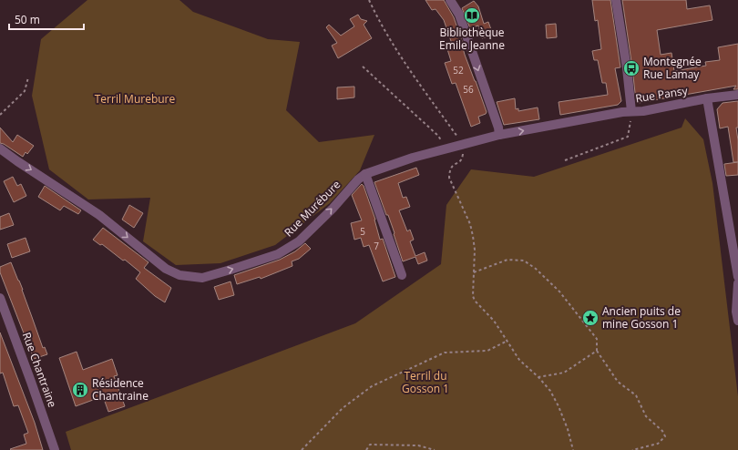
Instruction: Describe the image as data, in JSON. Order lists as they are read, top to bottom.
{
  "streets": {
    "street": ["Rue Pansy", "Rue Murébure", "Rue Chantraine"]
  },
  "crossings": [
    ["Rue Pansy", "Rue Murébure"]
  ],
  "one_way": ["Rue Murébure"],
  "parks": ["Terril Murebure", "Terril du Gosson 1"],
  "places": {
    "library": ["Bibliothèque Emile Jeanne"],
    "bus stop": ["Montegnée Rue Lamay"],
    "place": ["Ancien puits de mine Gosson 1"],
    "building": ["Résidence Chantraine"]
  },
  "house_numbers": [
    "52",
    "56",
    "5",
    "7"
  ],
  "scale_bar": "50 m"
}
